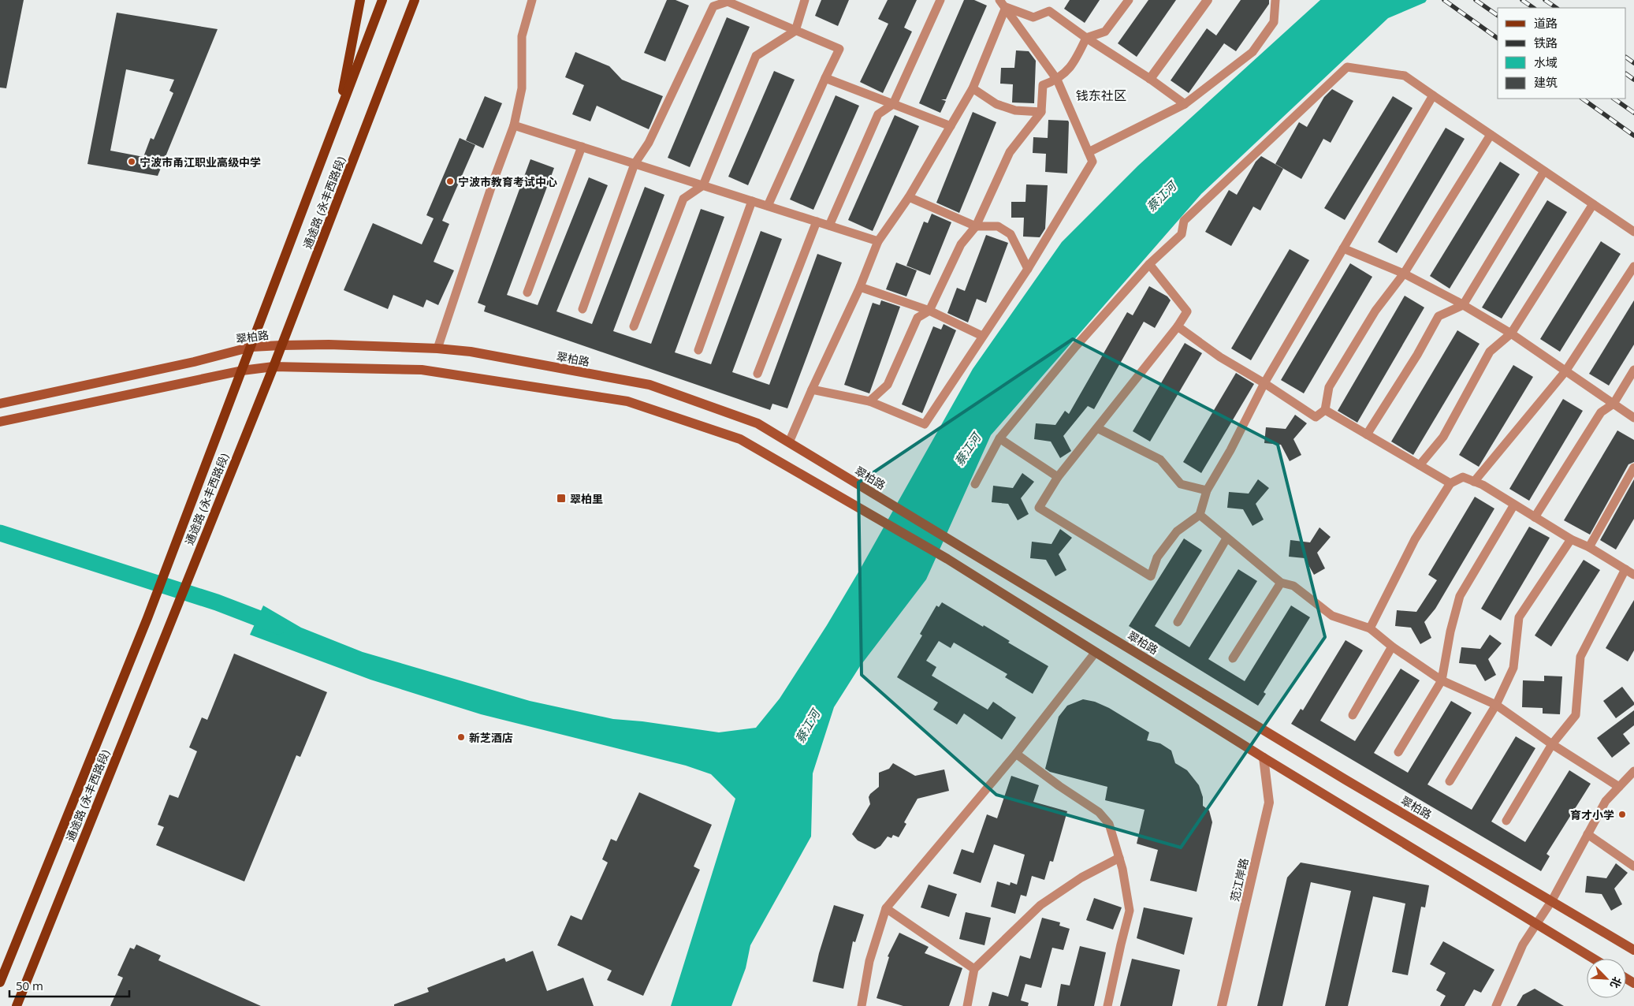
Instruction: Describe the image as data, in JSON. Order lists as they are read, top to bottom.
{
  "streets": {
    "main road": ["通途路 (永丰西路段)", "翠柏路"],
    "street": ["范江岸路"]
  },
  "crossings": [
    ["通途路 (永丰西路段)", "翠柏路"]
  ],
  "districts": ["钱东社区"],
  "water": ["蔡江河"],
  "places": {
    "other": [
      "宁波市甬江职业高级中学",
      "宁波市教育考试中心",
      "新芝酒店",
      "育才小学"
    ],
    "transit": ["翠柏里"]
  },
  "legend": [
    "道路",
    "铁路",
    "水域",
    "建筑"
  ],
  "scale_bar": "50 m",
  "north": "bottom right"
}
